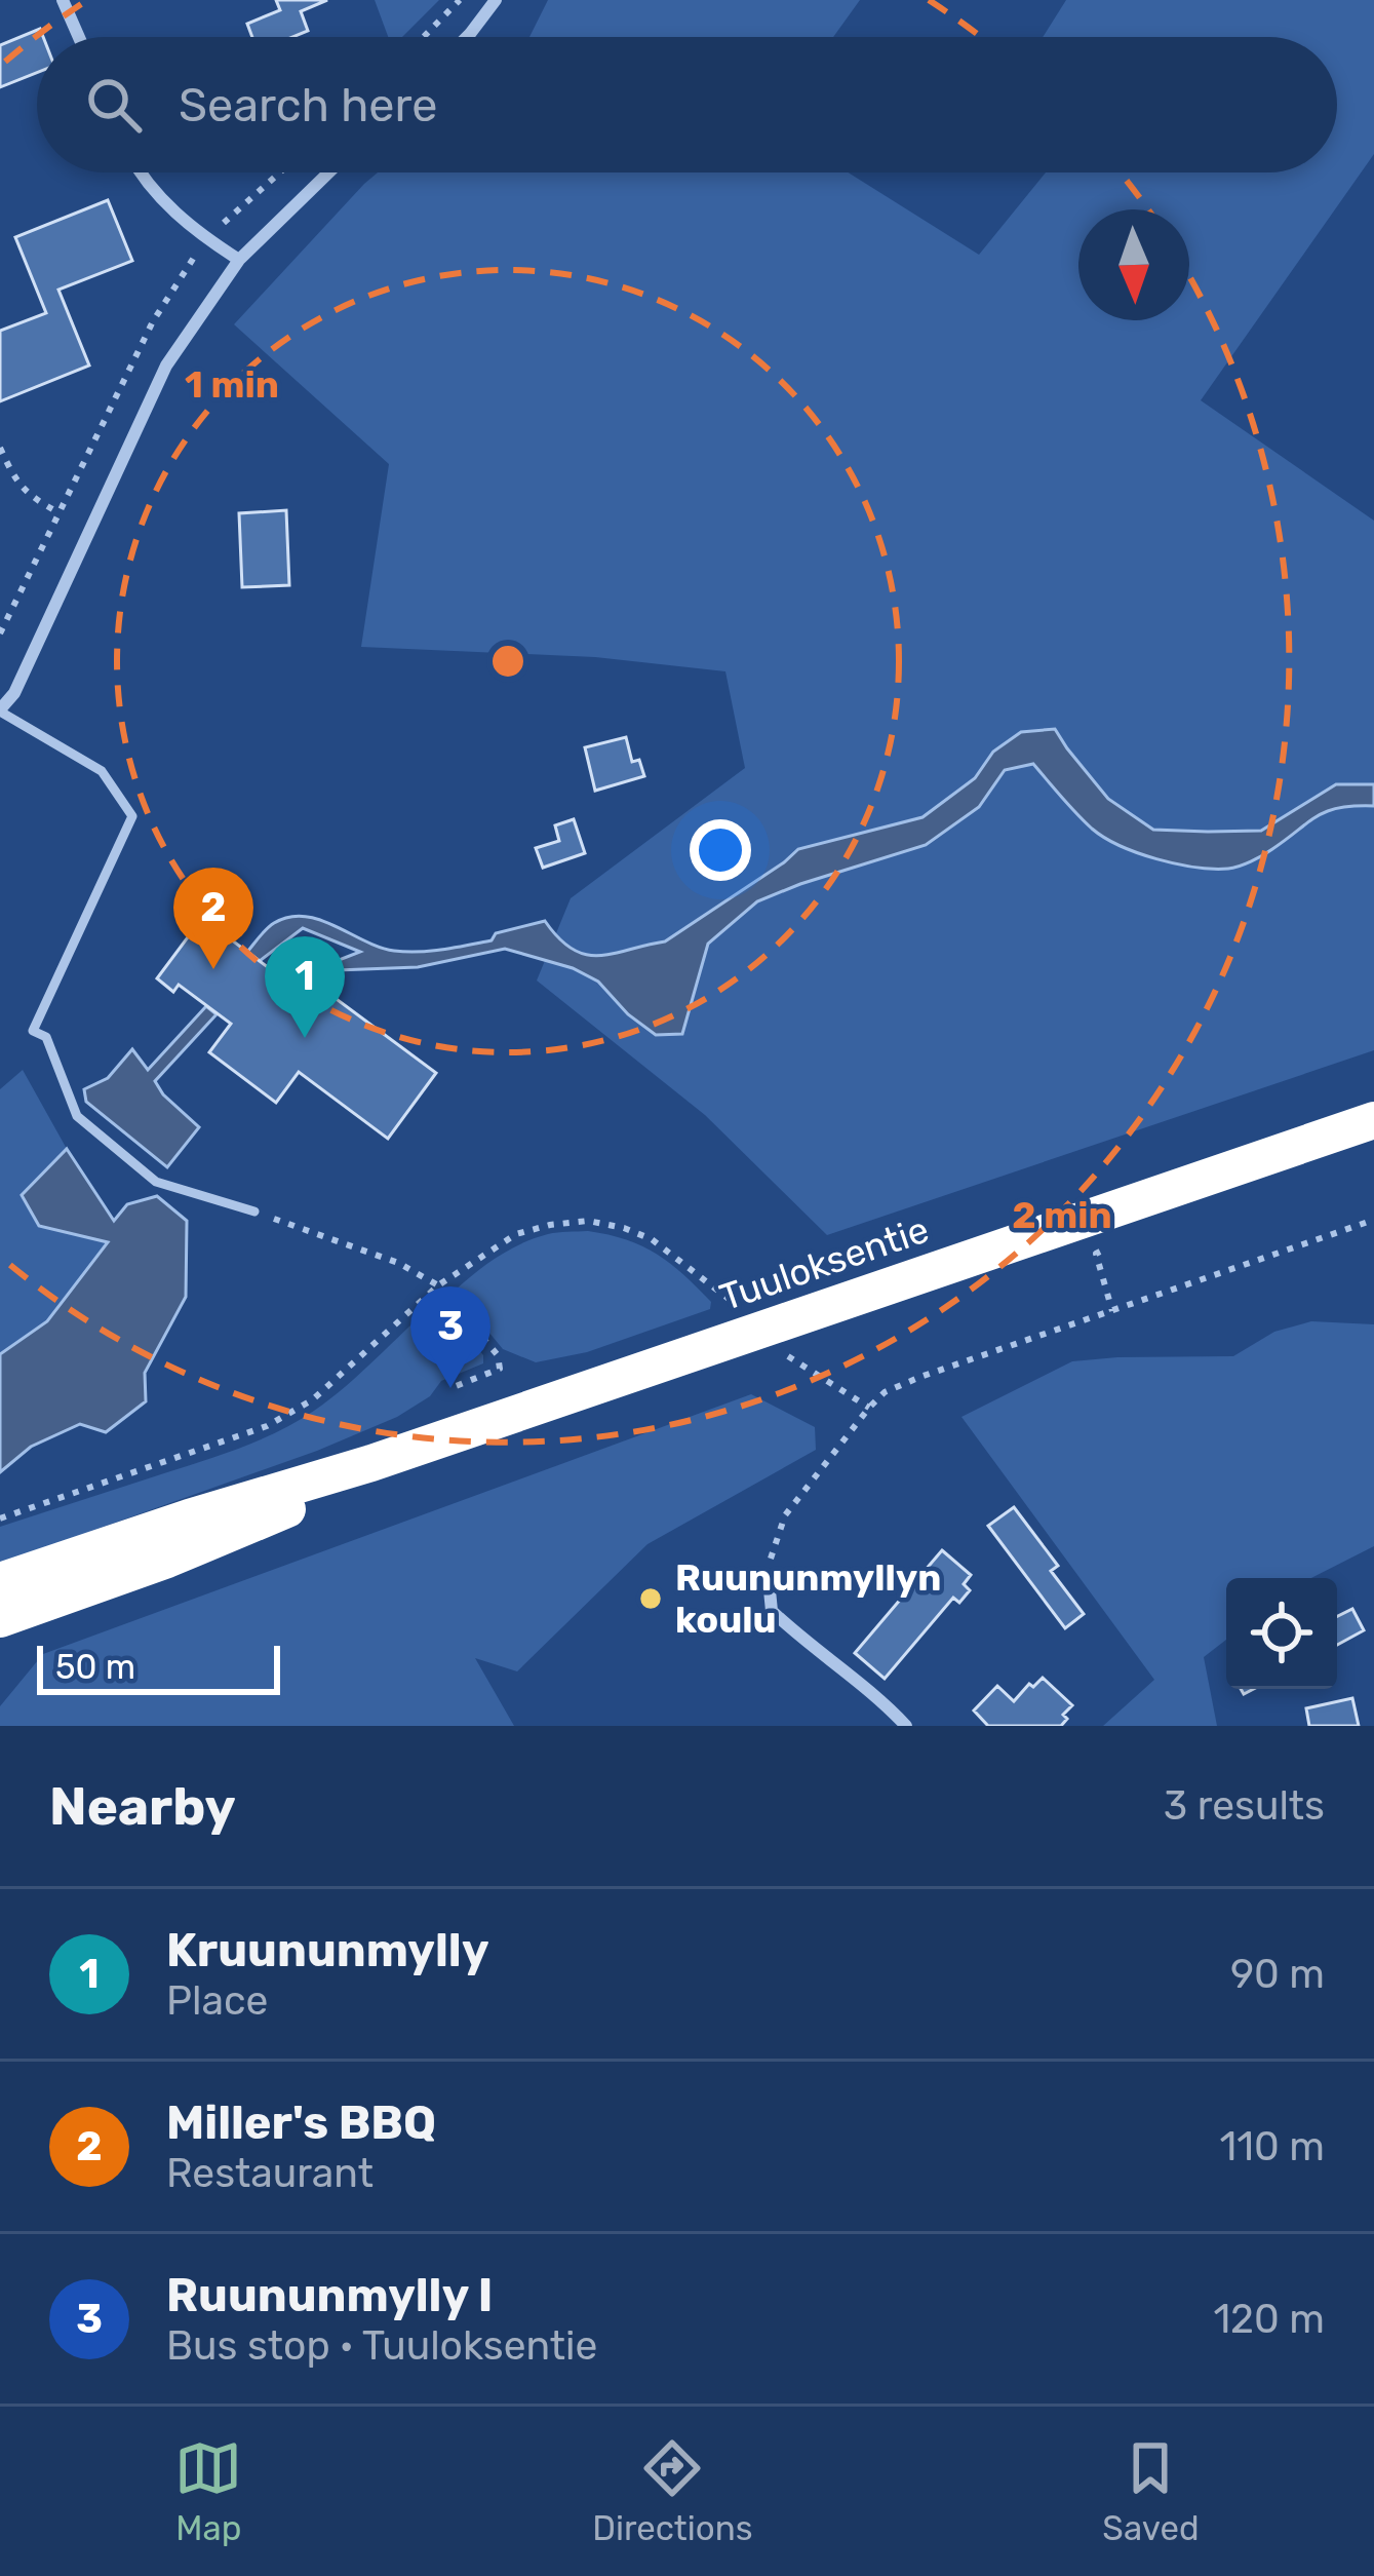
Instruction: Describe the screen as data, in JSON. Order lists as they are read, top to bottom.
{
  "streets": {
    "highway": ["Tuuloksentie"]
  },
  "places": ["Ruununmyllyn koulu"],
  "scale_bar": "50 m",
  "north": "bottom",
  "page": {
    "search": "Search here",
    "pins": ["2", "1", "3"],
    "scale": "50 m",
    "heading": ["Nearby", "3 results"],
    "list": [
      {
        "mark": "1",
        "name": "Kruununmylly",
        "note": "Place",
        "value": "90 m"
      },
      {
        "mark": "2",
        "name": "Miller's BBQ",
        "note": "Restaurant",
        "value": "110 m"
      },
      {
        "mark": "3",
        "name": "Ruununmylly I",
        "note": "Bus stop · Tuuloksentie",
        "value": "120 m"
      }
    ],
    "nav": ["Map", "Directions", "Saved"]
  },
  "rings": ["1 min", "2 min"]
}
